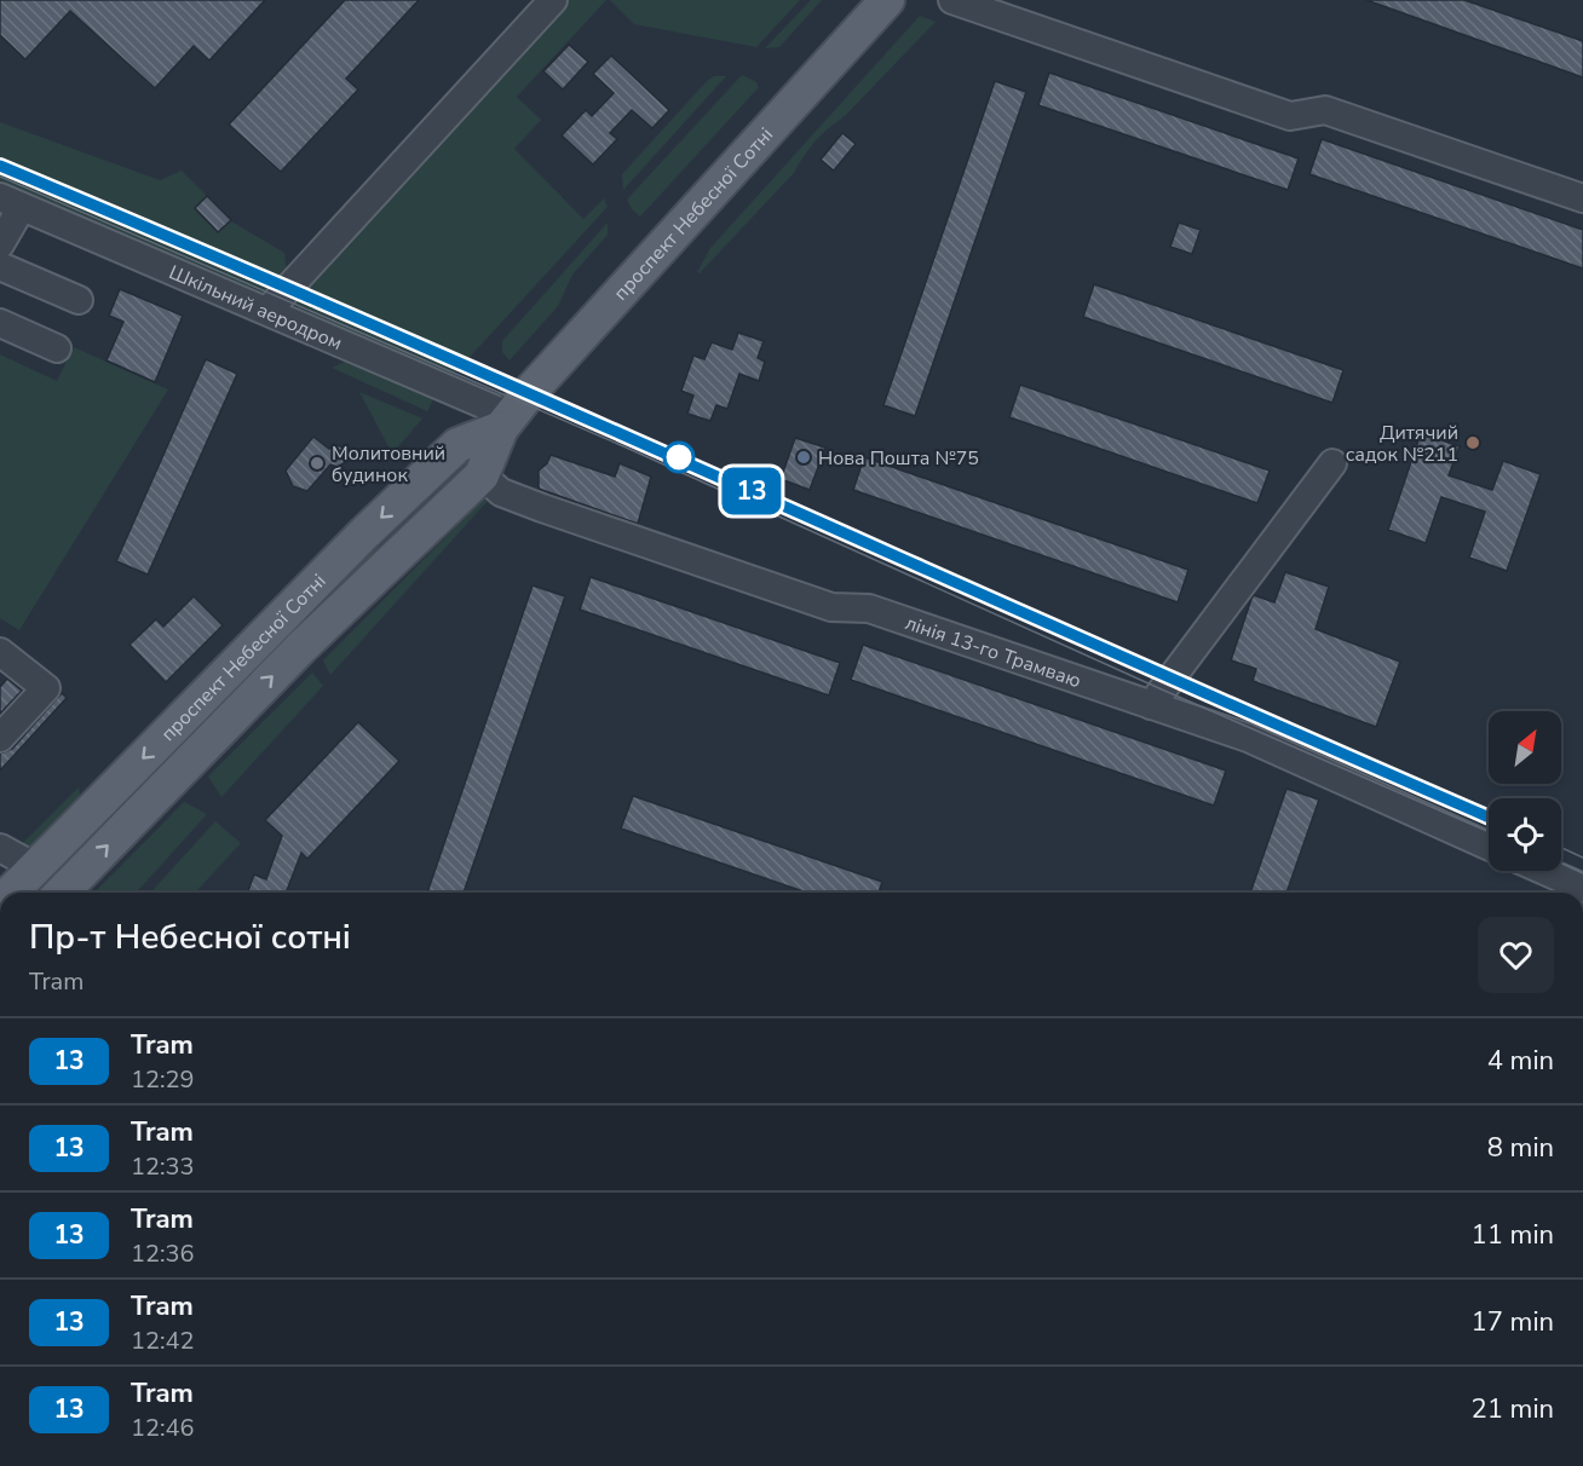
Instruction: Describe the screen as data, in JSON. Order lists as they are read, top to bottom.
{
  "streets": {
    "main road": ["проспект Небесної Сотні"],
    "street": ["Шкільний аеродром", "лінія 13-го Трамваю"]
  },
  "crossings": [
    ["проспект Небесної Сотні", "Шкільний аеродром"],
    ["проспект Небесної Сотні", "лінія 13-го Трамваю"]
  ],
  "places": ["Дитячий садок №211", "Нова Пошта №75", "Молитовний будинок"],
  "lines": ["tram line 13"],
  "north": "top right",
  "page": {
    "on_map": "13",
    "heading": ["Пр-т Небесної сотні", "Tram"],
    "list": [
      {
        "mark": "13",
        "name": "Tram",
        "note": "12:29",
        "value": "4 min"
      },
      {
        "mark": "13",
        "name": "Tram",
        "note": "12:33",
        "value": "8 min"
      },
      {
        "mark": "13",
        "name": "Tram",
        "note": "12:36",
        "value": "11 min"
      },
      {
        "mark": "13",
        "name": "Tram",
        "note": "12:42",
        "value": "17 min"
      },
      {
        "mark": "13",
        "name": "Tram",
        "note": "12:46",
        "value": "21 min"
      }
    ]
  }
}
